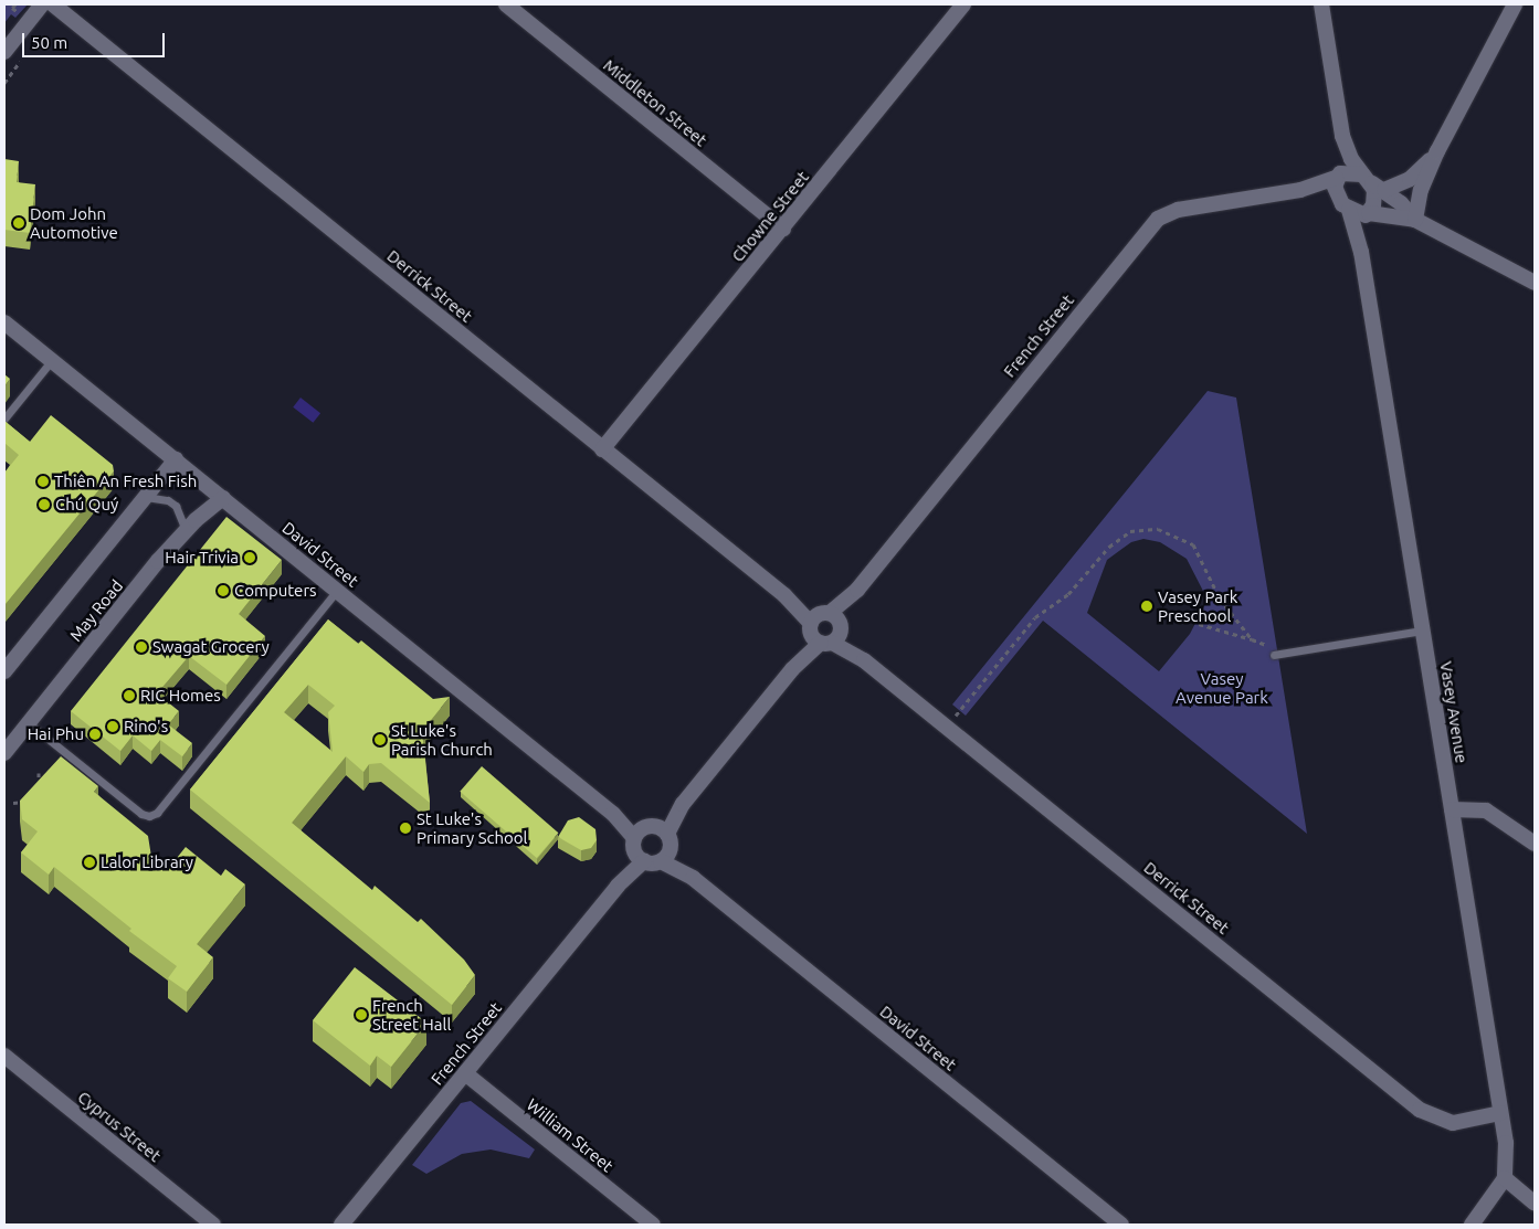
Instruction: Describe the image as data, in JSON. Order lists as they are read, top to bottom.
{
  "streets": {
    "street": [
      "Middleton Street",
      "Chowne Street",
      "Derrick Street",
      "French Street",
      "David Street",
      "May Road",
      "Vasey Avenue",
      "Cyprus Street",
      "William Street"
    ]
  },
  "crossings": [
    ["Middleton Street", "Chowne Street"],
    ["Chowne Street", "Derrick Street"],
    ["Derrick Street", "French Street"],
    ["Derrick Street", "Vasey Avenue"],
    ["French Street", "David Street"],
    ["French Street", "Vasey Avenue"],
    ["French Street", "William Street"],
    ["David Street", "May Road"]
  ],
  "parks": ["Vasey Avenue Park"],
  "places": [
    "Dom John Automotive",
    "Thiên An Fresh Fish",
    "Chú Quý",
    "Hair Trivia",
    "Computers",
    "Vasey Park Preschool",
    "Swagat Grocery",
    "RIC Homes",
    "Rino's",
    "Hai Phu",
    "St Luke's Parish Church",
    "St Luke's Primary School",
    "Lalor Library",
    "French Street Hall"
  ],
  "scale_bar": "50 m"
}
